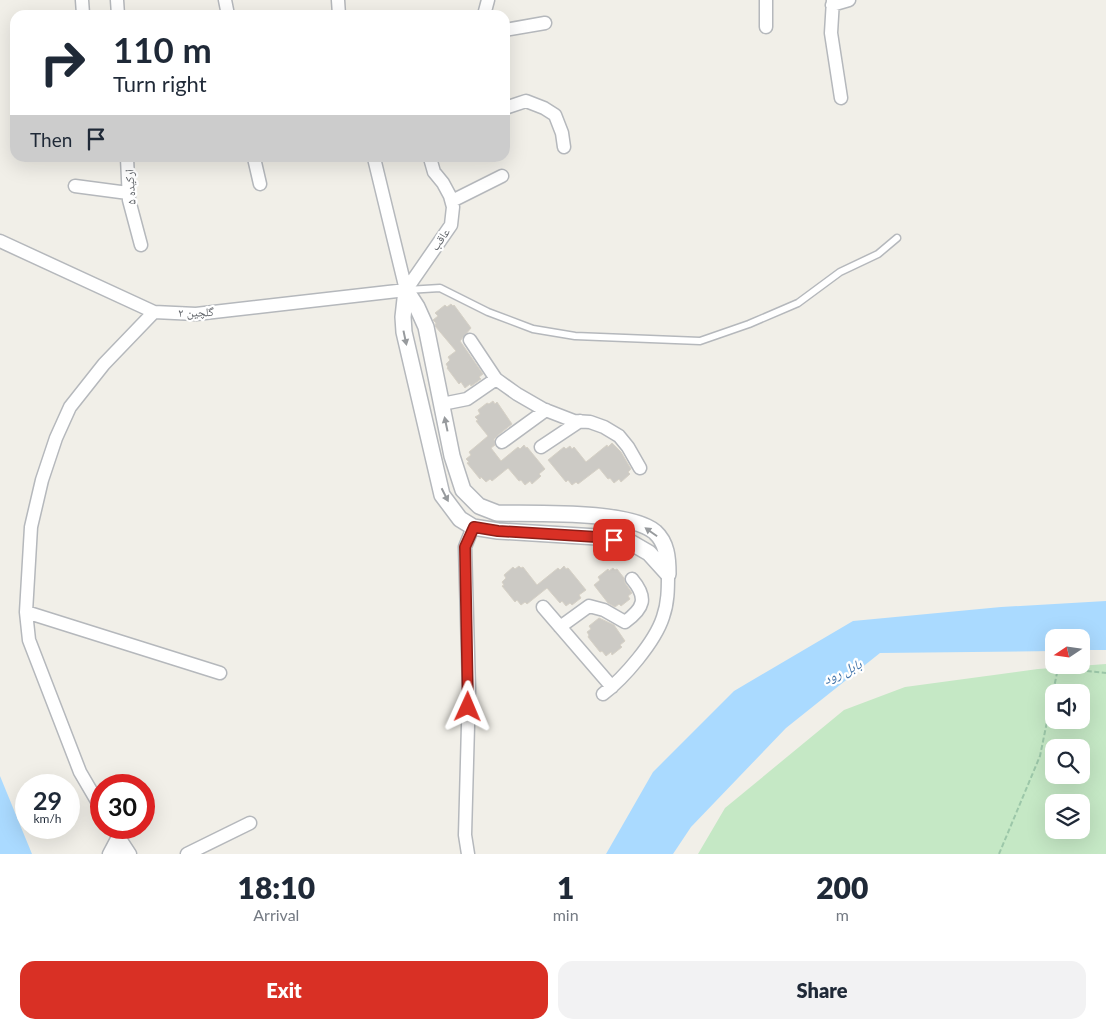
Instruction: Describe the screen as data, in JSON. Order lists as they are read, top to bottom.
{
  "streets": {
    "street": ["ارکیده ۵", "عاقب", "گلچین ۲"]
  },
  "crossings": [
    ["عاقب", "گلچین ۲"]
  ],
  "water": ["بابل رود"],
  "north": "left",
  "page": {
    "turn": ["110 m", "Turn right"],
    "then": "Then",
    "speed": "29 km/h",
    "limit": "30",
    "eta": [
      "18:10",
      "Arrival",
      "1",
      "min",
      "200",
      "m"
    ],
    "buttons": ["Exit", "Share"]
  }
}
